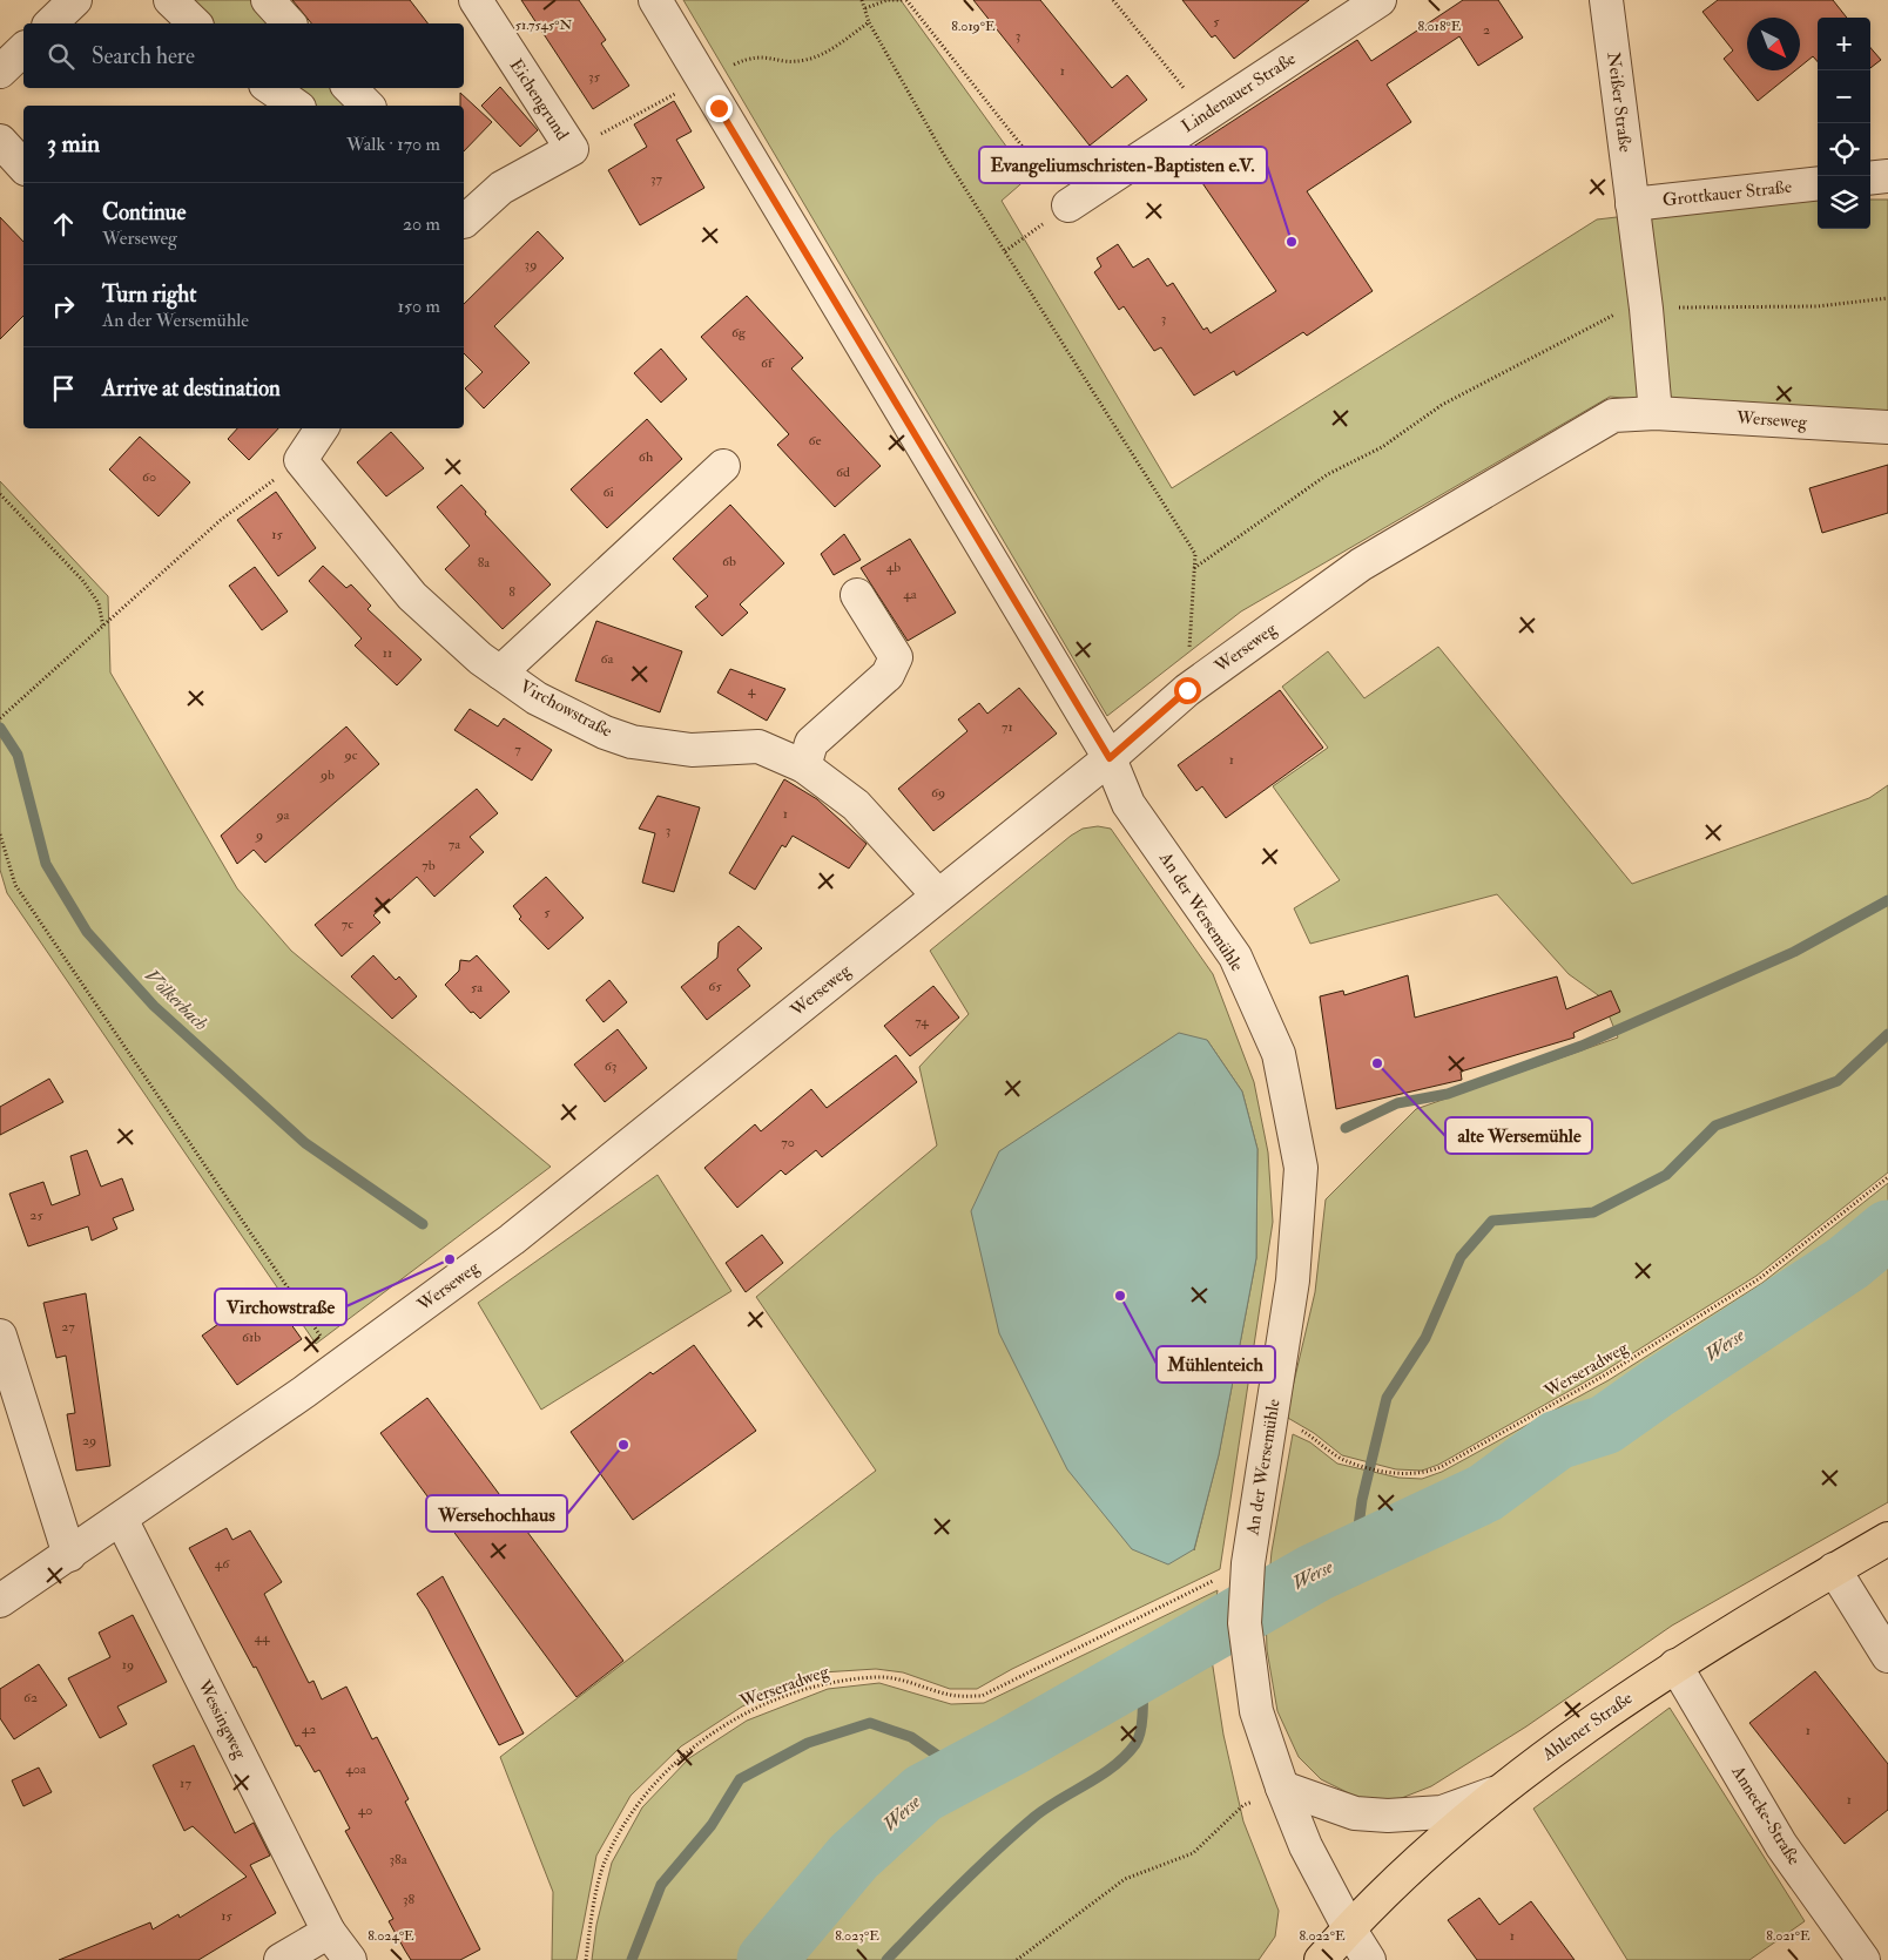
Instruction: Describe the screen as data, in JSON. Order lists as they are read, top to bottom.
{
  "streets": {
    "main road": ["Ahlener Straße"],
    "street": [
      "Lindenauer Straße",
      "Eichengrund",
      "Neißer Straße",
      "Grottkauer Straße",
      "Werseweg",
      "Virchowstraße",
      "An der Wersemühle",
      "Wessingweg",
      "Annecke-Straße"
    ],
    "path": ["Werseradweg"]
  },
  "crossings": [
    ["Neißer Straße", "Grottkauer Straße"],
    ["Werseweg", "Virchowstraße"],
    ["Werseweg", "An der Wersemühle"],
    ["Werseweg", "Wessingweg"],
    ["An der Wersemühle", "Werseradweg"],
    ["An der Wersemühle", "Ahlener Straße"],
    ["Ahlener Straße", "Annecke-Straße"]
  ],
  "water": ["Völkerbach", "Werse"],
  "places": [
    "Evangeliumschristen-Baptisten e.V.",
    "alte Wersemühle",
    "Virchowstraße",
    "Mühlenteich",
    "Wersehochhaus"
  ],
  "house_numbers": [
    "5",
    "2",
    "3",
    "1",
    "35",
    "37",
    "39",
    "3",
    "6g",
    "6f",
    "6e",
    "6h",
    "6d",
    "60",
    "6i",
    "15",
    "6b",
    "8a",
    "4b",
    "8",
    "4a",
    "11",
    "6a",
    "4",
    "71",
    "7",
    "9c",
    "1",
    "9b",
    "69",
    "1",
    "9a",
    "3",
    "9",
    "7a",
    "7b",
    "5",
    "7c",
    "65",
    "5a",
    "74",
    "63",
    "70",
    "25",
    "27",
    "61b",
    "29",
    "46",
    "44",
    "19",
    "62",
    "42",
    "1",
    "40a",
    "17",
    "1",
    "40",
    "38a",
    "38",
    "15",
    "1"
  ],
  "north": "bottom right",
  "page": {
    "map_buttons": ["+", "−"],
    "search": "Search here",
    "heading": ["3 min", "Walk · 170 m"],
    "list": [
      ["Continue", "Werseweg", "20 m"],
      ["Turn right", "An der Wersemühle", "150 m"],
      "Arrive at destination"
    ]
  },
  "coordinates": [
    "51.7545°N",
    "8.019°E",
    "8.018°E",
    "8.024°E",
    "8.023°E",
    "8.022°E",
    "8.021°E"
  ]
}
